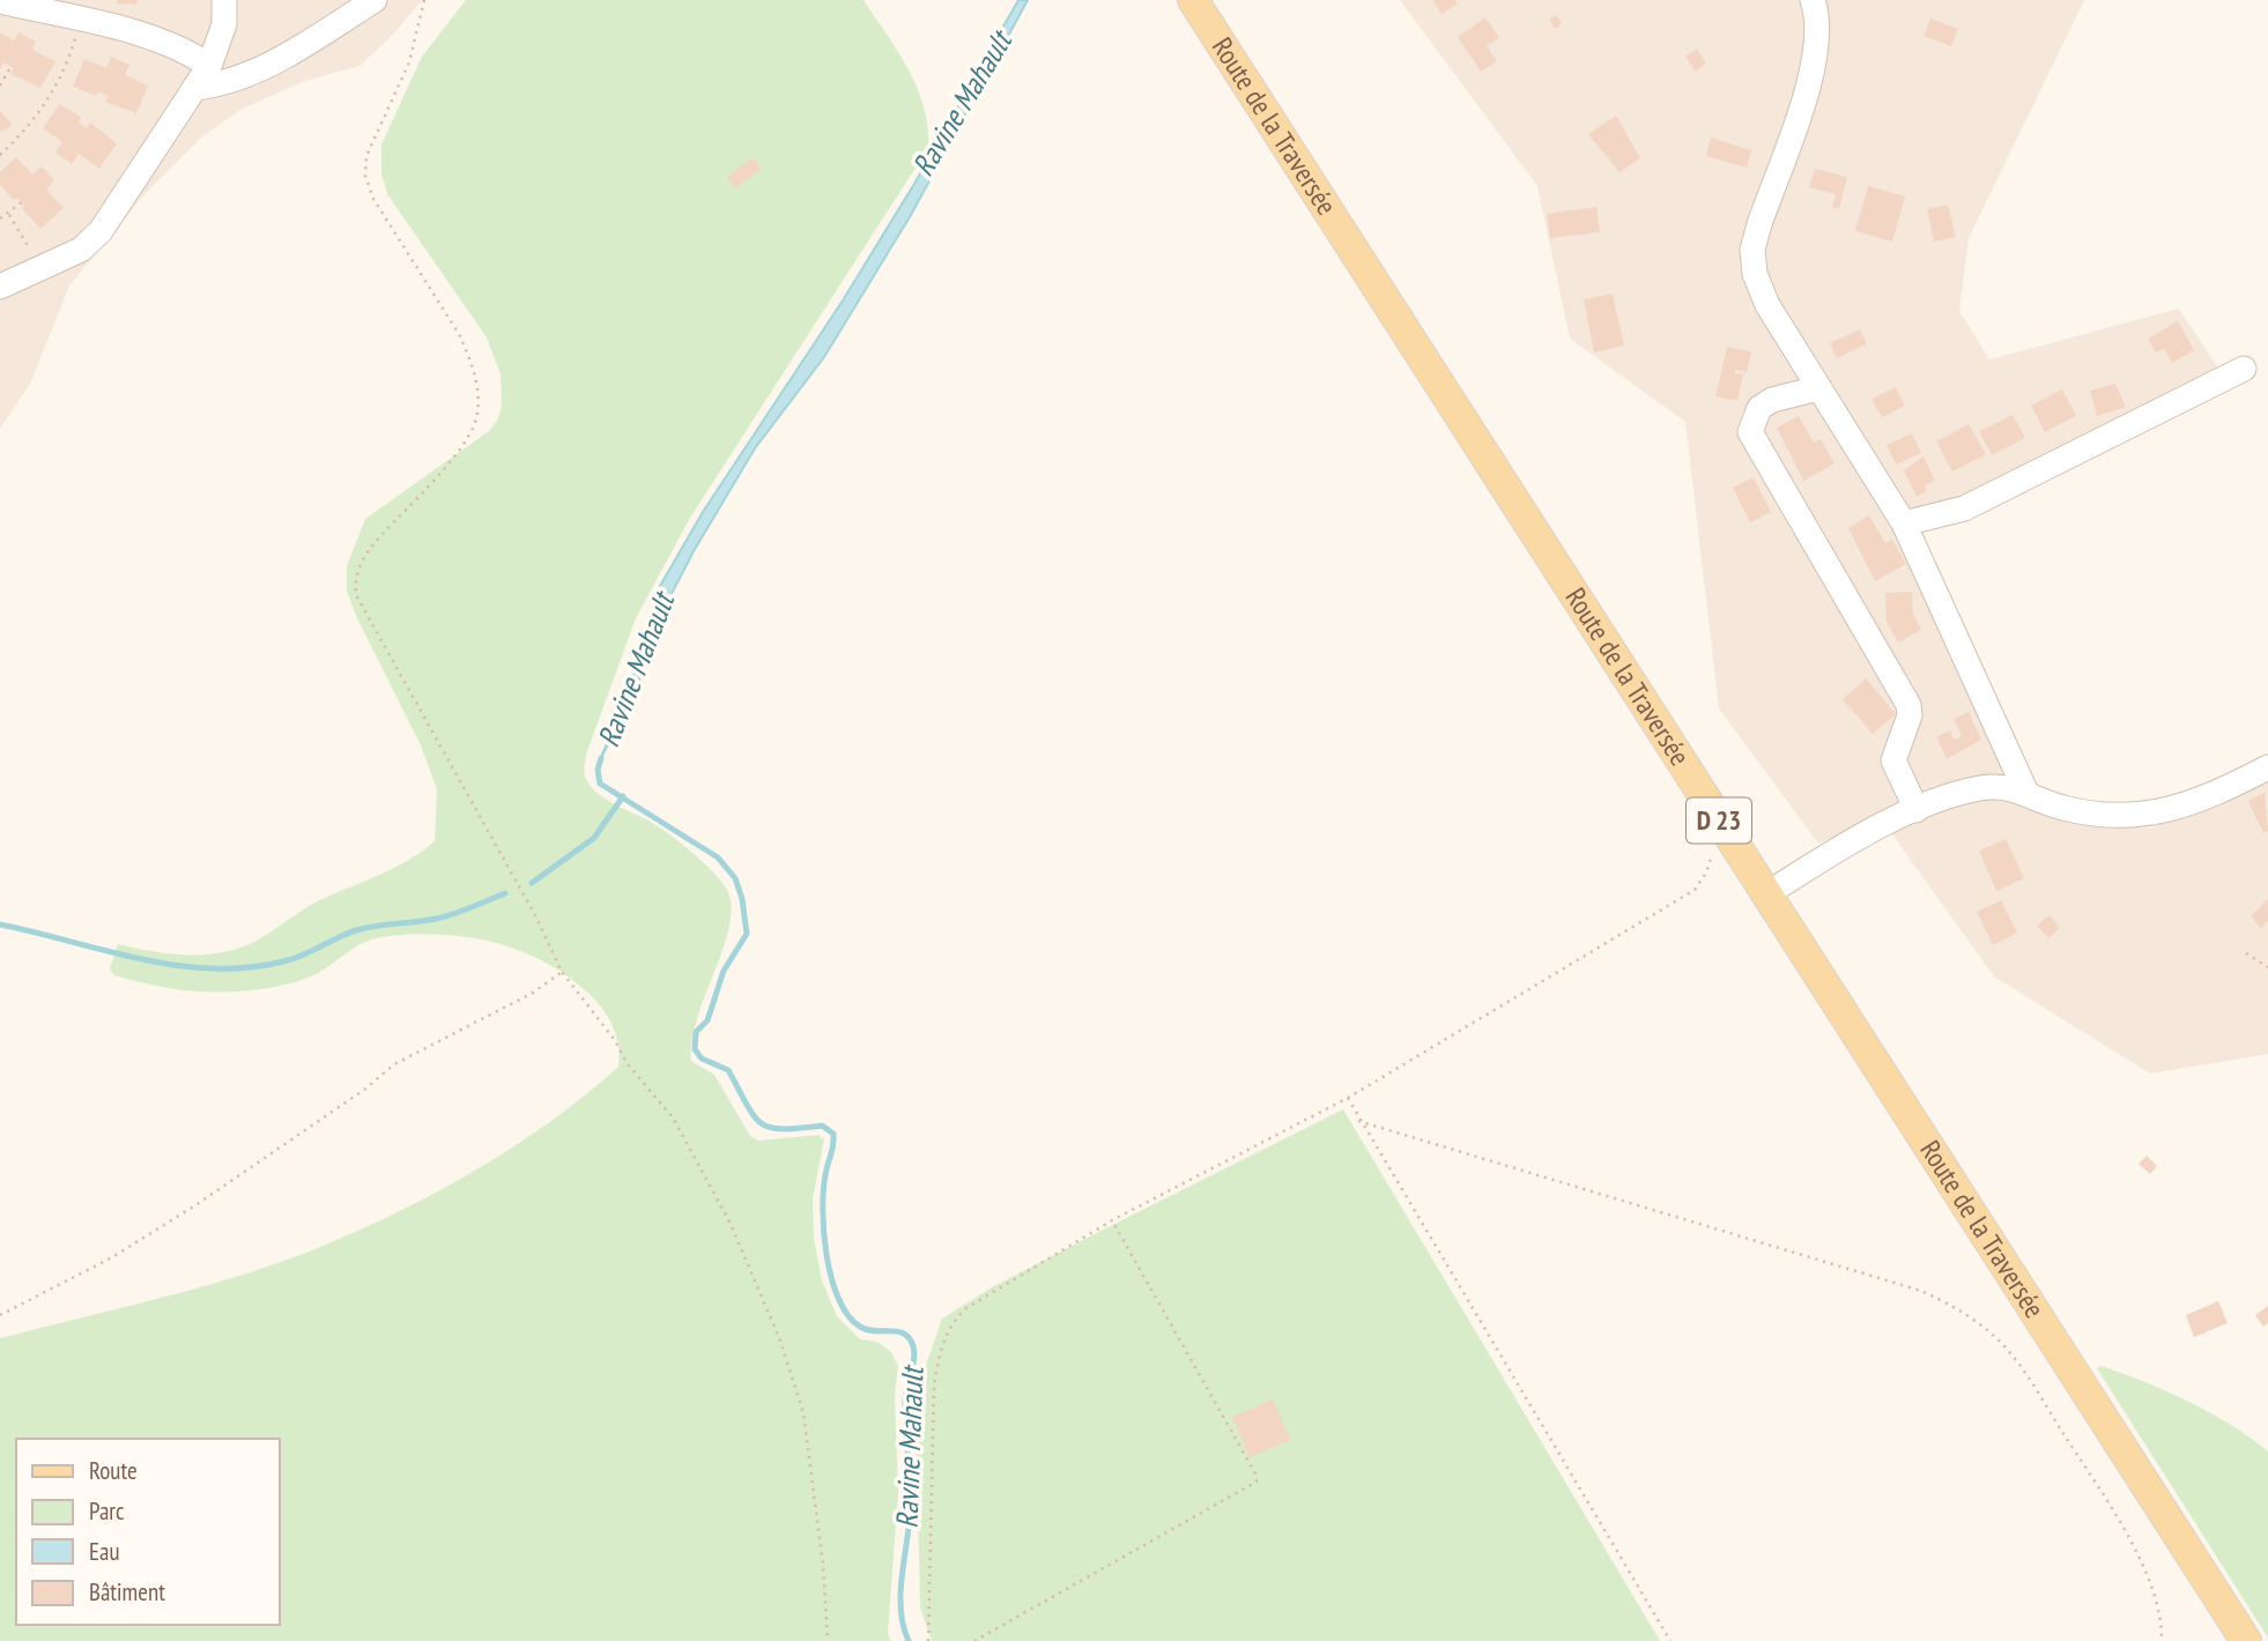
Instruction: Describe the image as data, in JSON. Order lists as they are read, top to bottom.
{
  "streets": {
    "main road": ["Route de la Traversée", "D 23"]
  },
  "water": ["Ravine Mahault"],
  "legend": [
    "Route",
    "Parc",
    "Eau",
    "Bâtiment"
  ]
}
